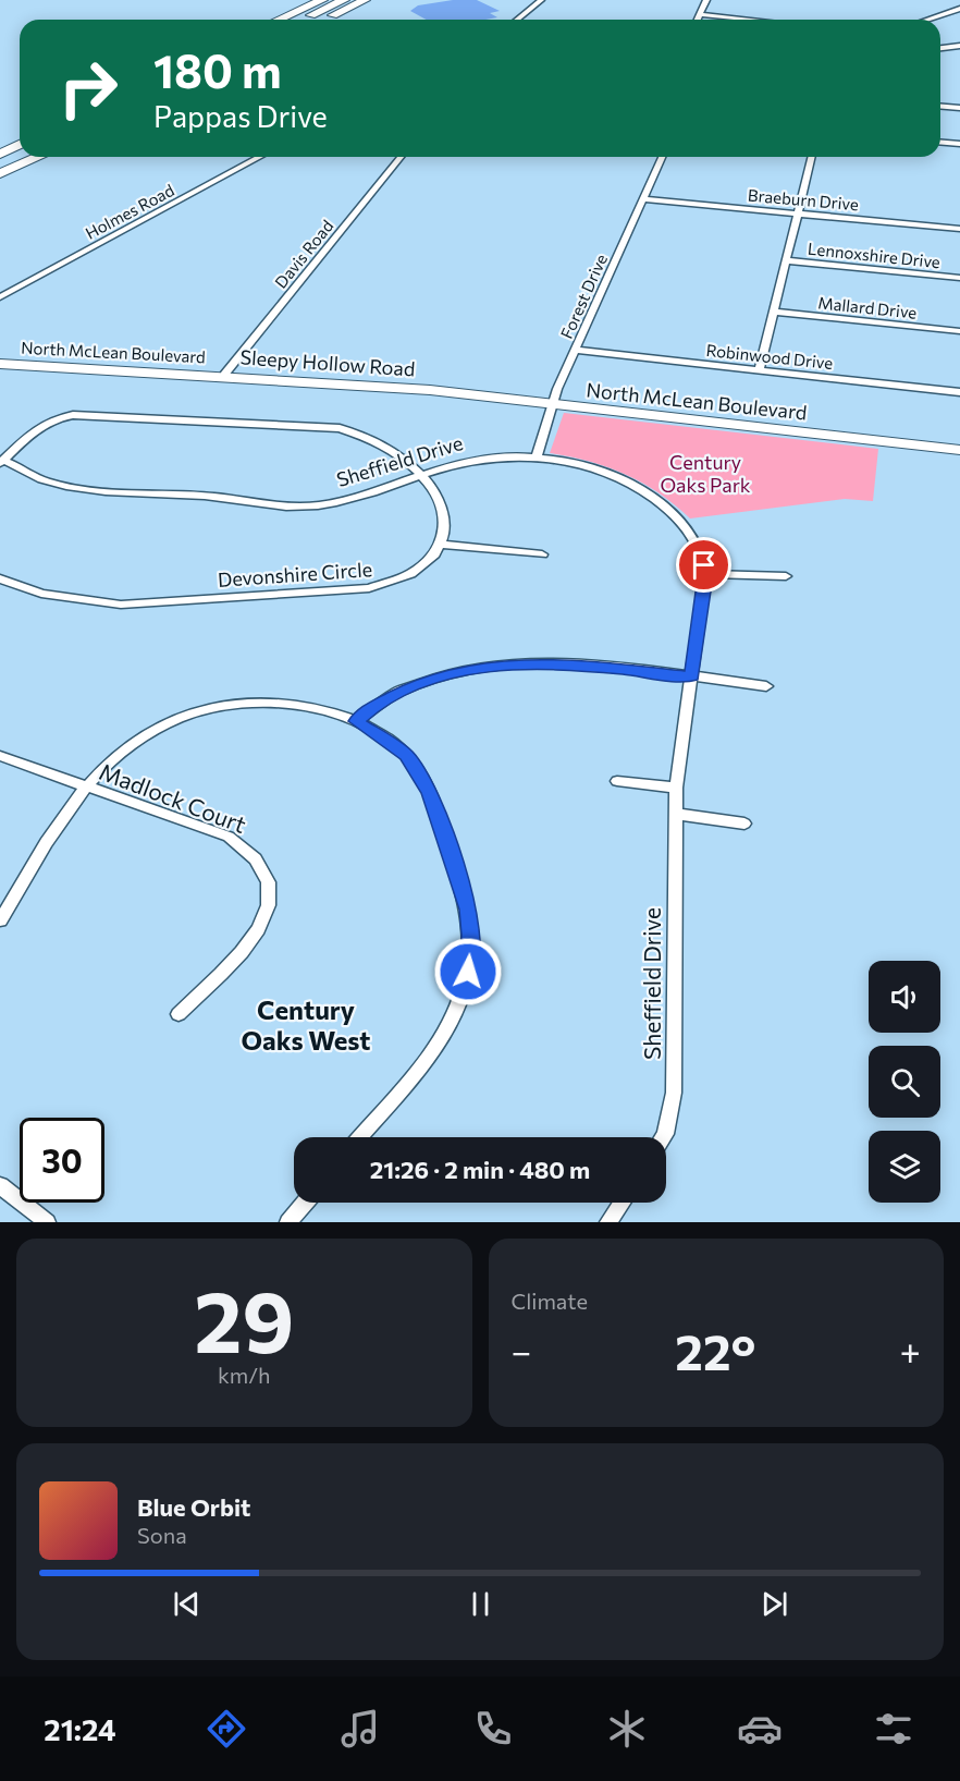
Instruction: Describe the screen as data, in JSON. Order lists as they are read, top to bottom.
{
  "streets": {
    "main road": ["North McLean Boulevard", "Sleepy Hollow Road"],
    "street": [
      "Braeburn Drive",
      "Holmes Road",
      "Davis Road",
      "Lennoxshire Drive",
      "Forest Drive",
      "Mallard Drive",
      "Robinwood Drive",
      "Sheffield Drive",
      "Devonshire Circle",
      "Madlock Court"
    ]
  },
  "crossings": [
    ["Braeburn Drive", "Forest Drive"],
    ["Davis Road", "North McLean Boulevard"],
    ["Davis Road", "Sleepy Hollow Road"],
    ["Forest Drive", "North McLean Boulevard"],
    ["Forest Drive", "Robinwood Drive"],
    ["Forest Drive", "Sheffield Drive"],
    ["North McLean Boulevard", "Sleepy Hollow Road"]
  ],
  "districts": ["Century Oaks West"],
  "parks": ["Century Oaks Park"],
  "page": {
    "turn": ["180 m", "Pappas Drive"],
    "limit": "30",
    "trip": "21:26 · 2 min · 480 m",
    "tile": [
      ["29", "km/h"],
      "Climate"
    ],
    "heat": ["−", "22°", "+"],
    "song": ["Blue Orbit", "Sona"],
    "tabs": "21:24"
  }
}
